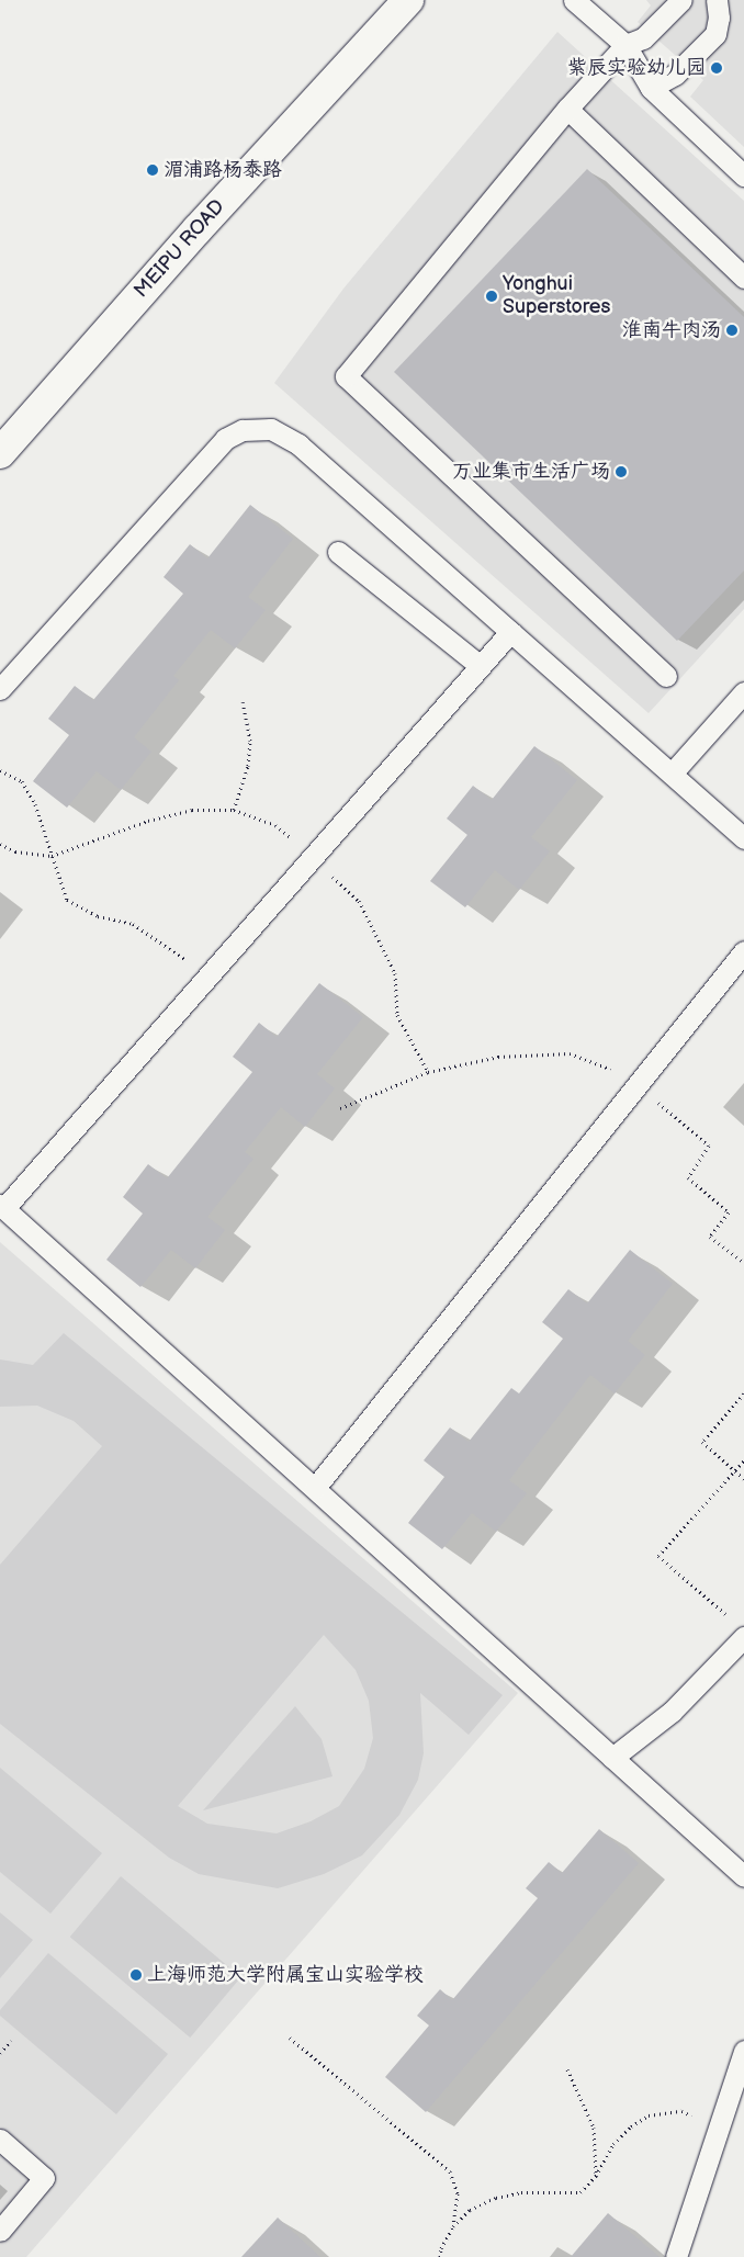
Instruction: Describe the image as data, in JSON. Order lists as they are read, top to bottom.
{
  "streets": {
    "street": ["MEIPU ROAD"]
  },
  "places": [
    "紫辰实验幼儿园",
    "湄浦路杨泰路",
    "Yonghui Superstores",
    "淮南牛肉汤",
    "万业集市生活广场",
    "上海师范大学附属宝山实验学校"
  ]
}
